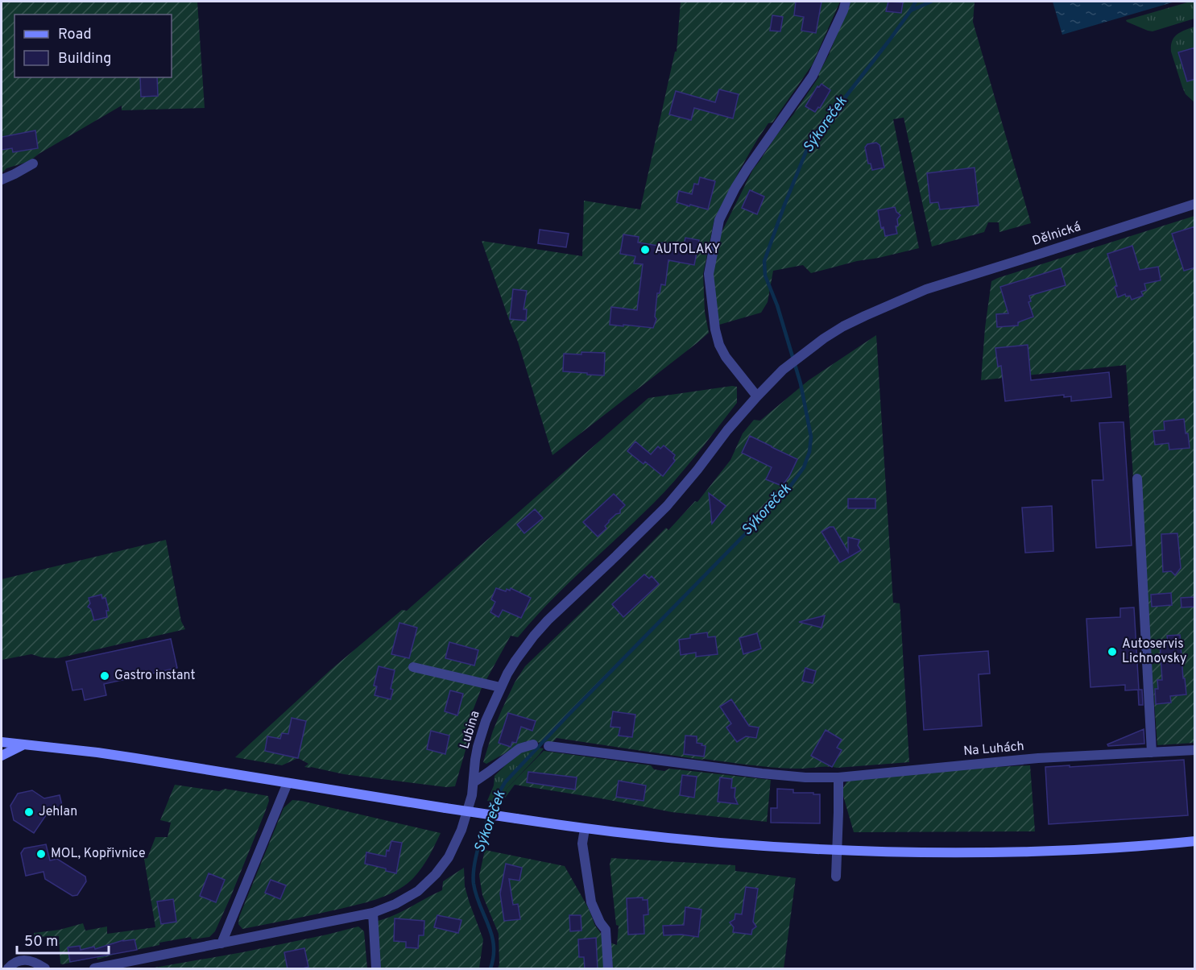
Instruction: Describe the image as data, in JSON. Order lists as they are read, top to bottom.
{
  "streets": {
    "street": ["Dělnická", "Lubina", "Na Luhách"]
  },
  "crossings": [
    ["Dělnická", "Lubina"]
  ],
  "water": ["Sýkoreček"],
  "places": [
    "AUTOLAKY",
    "Autoservis Lichnovsky",
    "Gastro instant",
    "Jehlan",
    "MOL, Kopřivnice"
  ],
  "legend": ["Road", "Building"],
  "scale_bar": "50 m"
}
